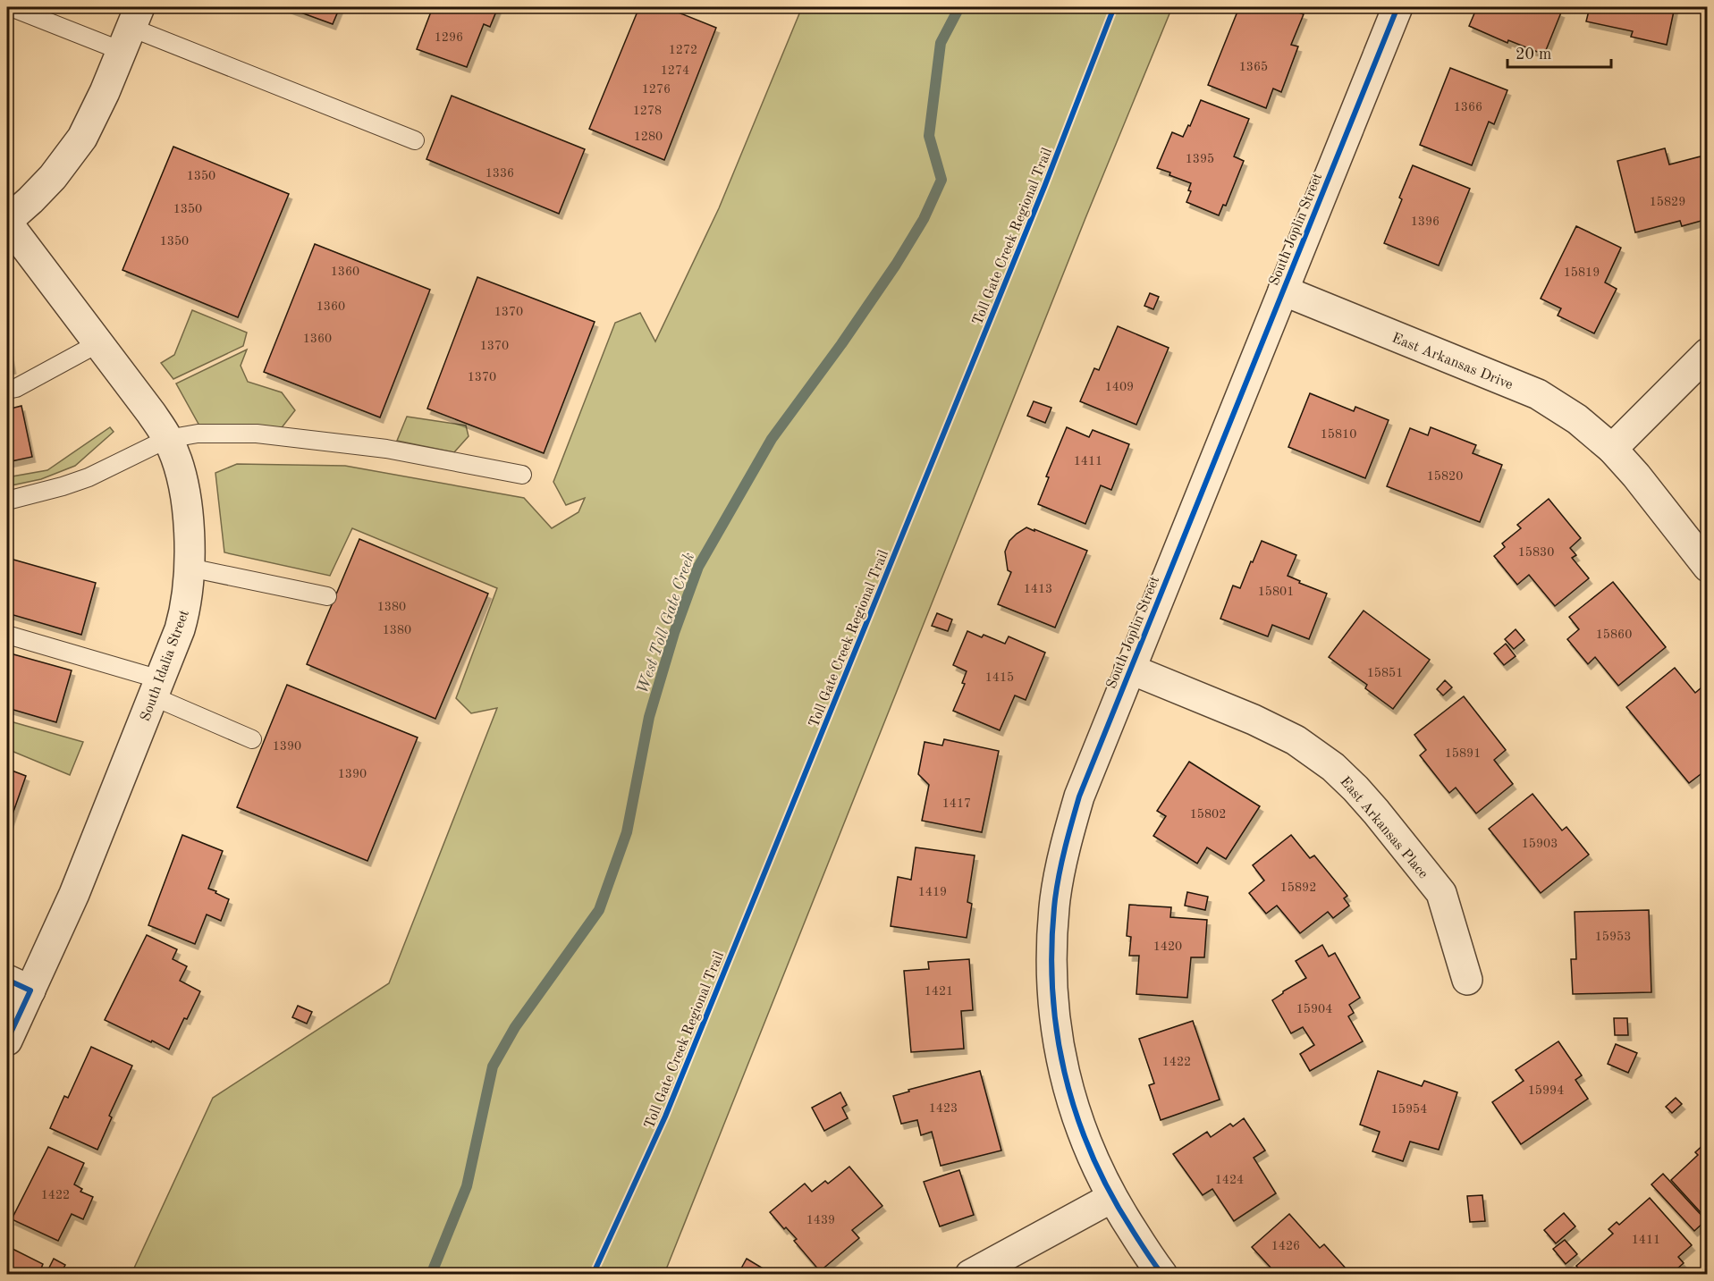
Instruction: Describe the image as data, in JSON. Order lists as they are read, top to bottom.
{
  "streets": {
    "street": [
      "South Joplin Street",
      "East Arkansas Drive",
      "South Idalia Street",
      "East Arkansas Place"
    ],
    "cycle path": ["Toll Gate Creek Regional Trail"]
  },
  "crossings": [
    ["South Joplin Street", "East Arkansas Drive"],
    ["South Joplin Street", "East Arkansas Place"]
  ],
  "water": ["West Toll Gate Creek"],
  "house_numbers": [
    "1296",
    "1272",
    "1365",
    "1274",
    "1276",
    "1366",
    "1278",
    "1280",
    "1395",
    "1336",
    "1350",
    "15829",
    "1350",
    "1396",
    "1350",
    "1360",
    "15819",
    "1360",
    "1370",
    "1360",
    "1370",
    "1370",
    "1409",
    "15810",
    "1411",
    "15820",
    "15830",
    "1413",
    "15801",
    "1380",
    "1380",
    "15860",
    "15851",
    "1415",
    "1390",
    "15891",
    "1390",
    "1417",
    "15802",
    "15903",
    "15892",
    "1419",
    "15953",
    "1420",
    "1421",
    "15904",
    "1422",
    "15994",
    "1423",
    "15954",
    "1424",
    "1422",
    "1439",
    "1411",
    "1426"
  ],
  "scale_bar": "20 m"
}
